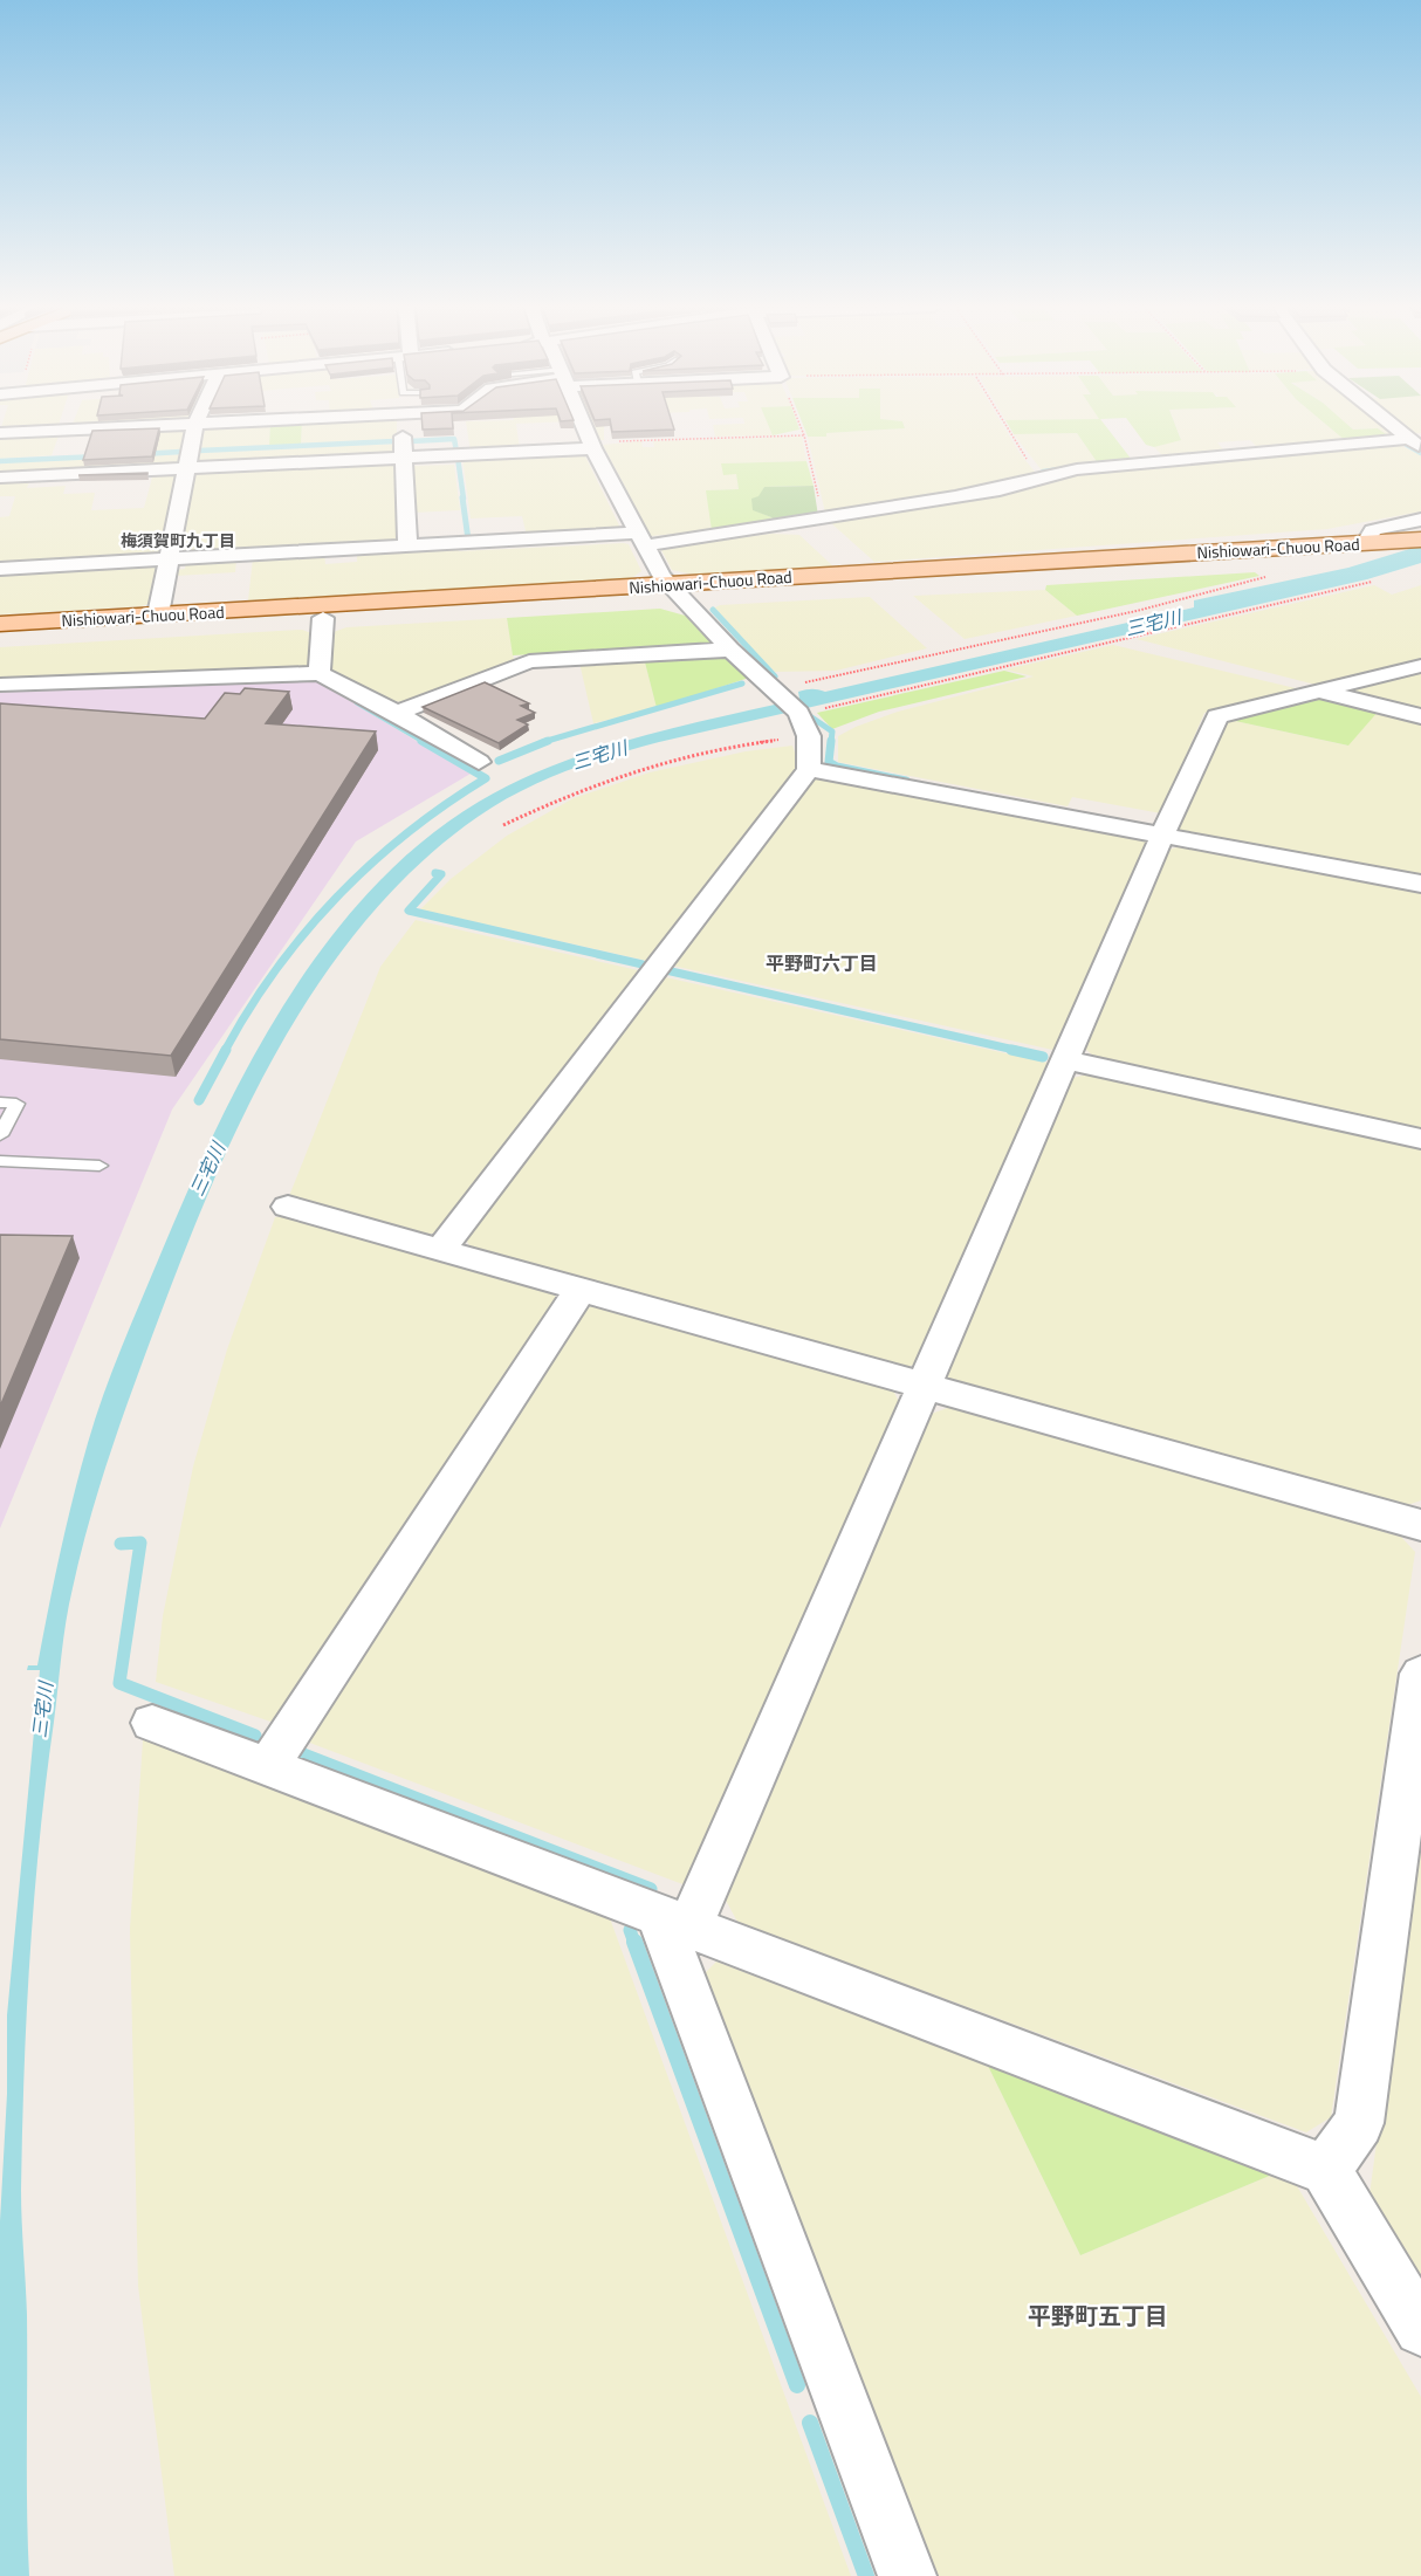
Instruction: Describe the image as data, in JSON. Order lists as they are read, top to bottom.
{
  "streets": {
    "main road": ["Nishiowari-Chuou Road"]
  },
  "districts": ["梅須賀町九丁目", "平野町六丁目", "平野町五丁目"],
  "water": ["三宅川"]
}
